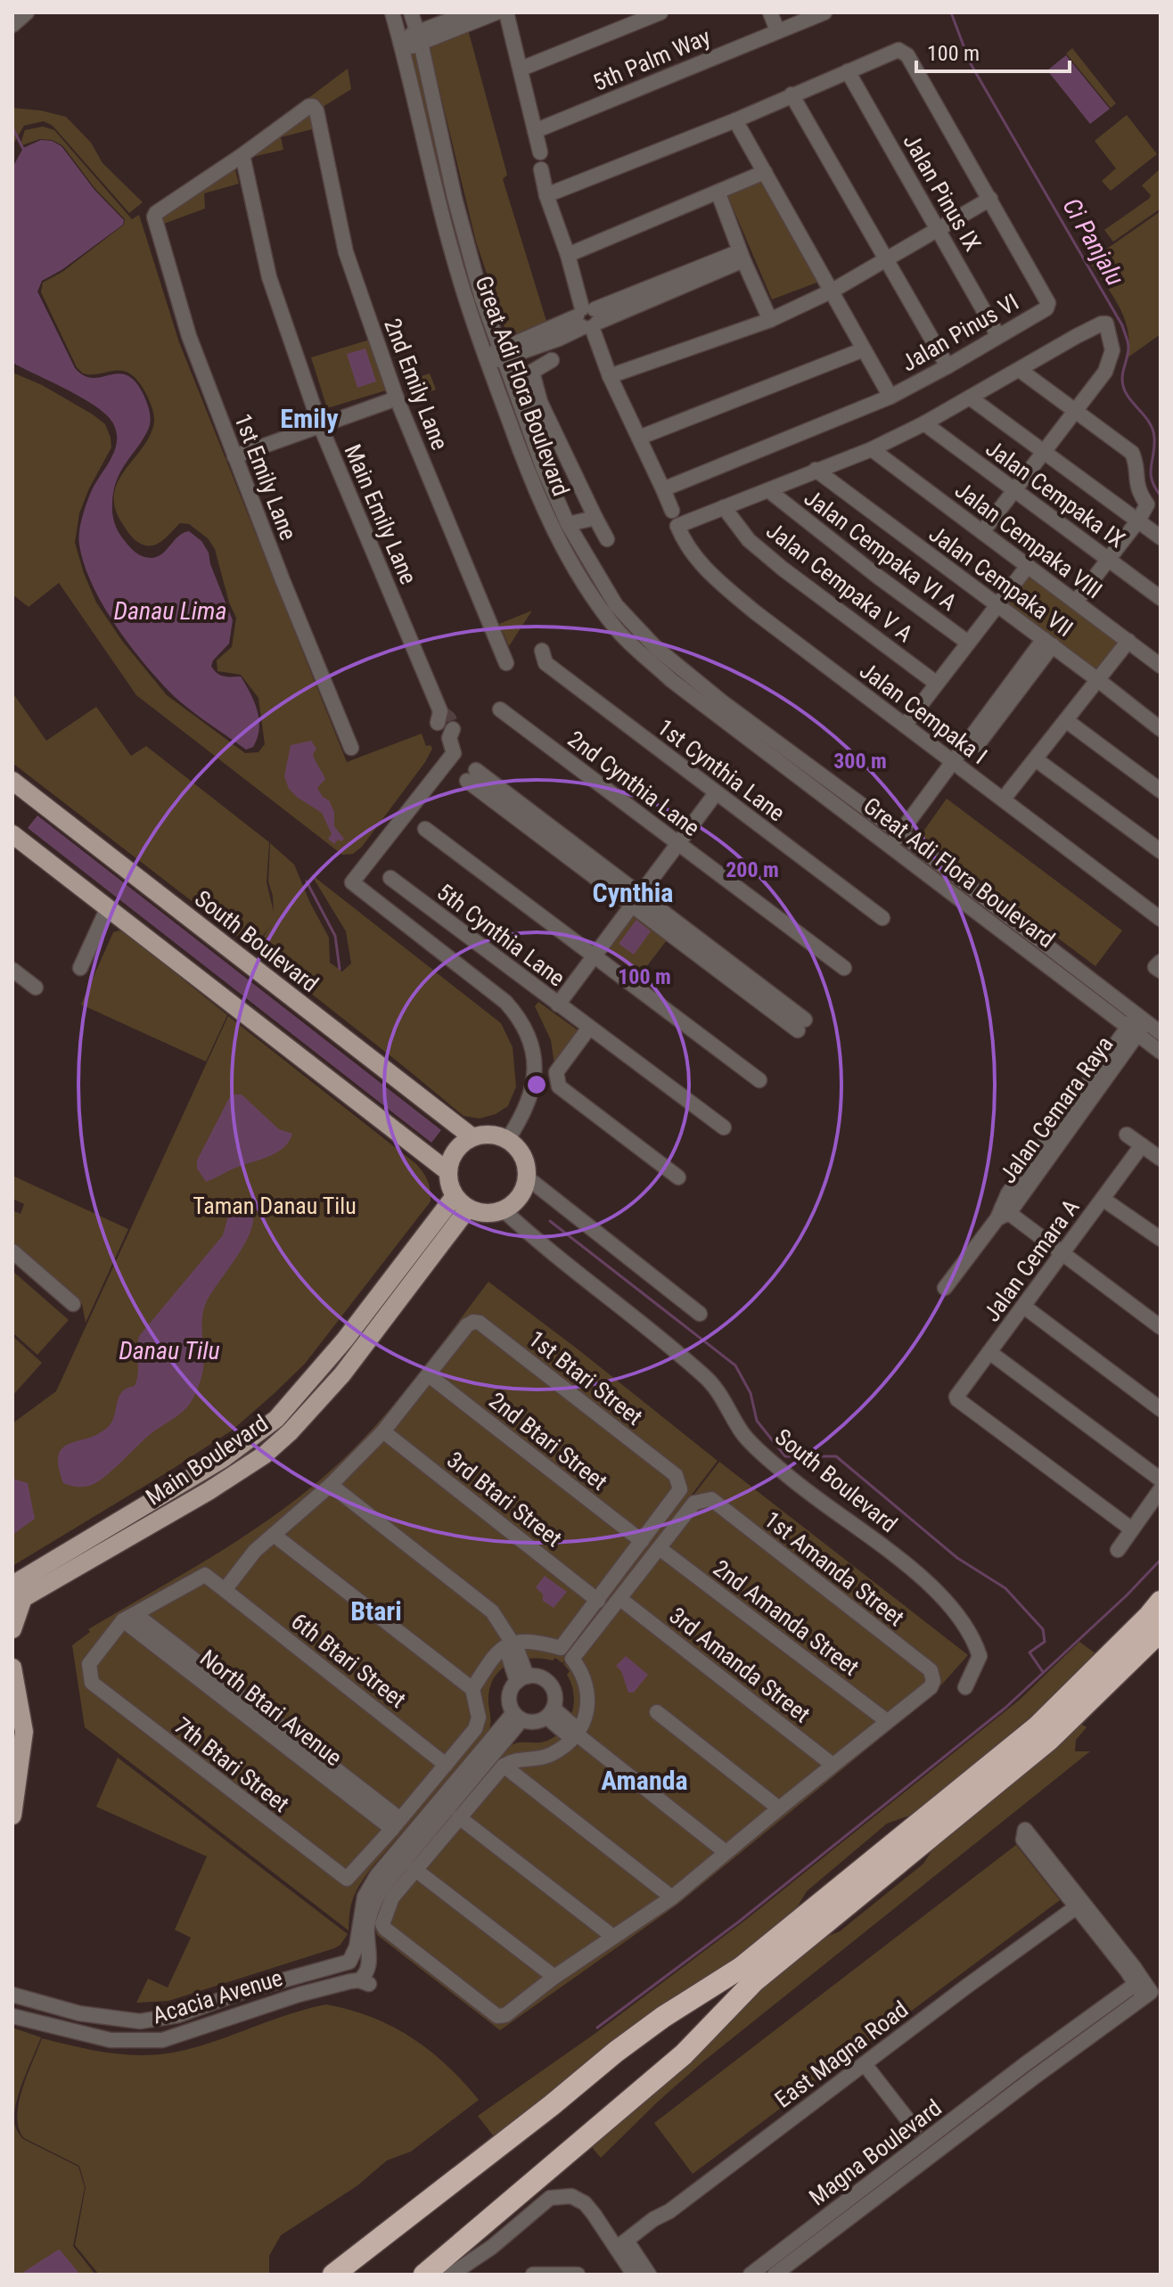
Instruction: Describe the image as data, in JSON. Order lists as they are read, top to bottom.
{
  "streets": {
    "main road": ["South Boulevard", "Main Boulevard"],
    "street": [
      "5th Palm Way",
      "Jalan Pinus IX",
      "Jalan Pinus VI",
      "2nd Emily Lane",
      "Great Adi Flora Boulevard",
      "1st Emily Lane",
      "Jalan Cempaka IX",
      "Main Emily Lane",
      "Jalan Cempaka VIII",
      "Jalan Cempaka VI A",
      "Jalan Cempaka VII",
      "Jalan Cempaka V A",
      "Jalan Cempaka I",
      "1st Cynthia Lane",
      "2nd Cynthia Lane",
      "5th Cynthia Lane",
      "Jalan Cemara Raya",
      "Jalan Cemara A",
      "1st Btari Street",
      "2nd Btari Street",
      "3rd Btari Street",
      "1st Amanda Street",
      "2nd Amanda Street",
      "6th Btari Street",
      "3rd Amanda Street",
      "North Btari Avenue",
      "7th Btari Street",
      "Acacia Avenue",
      "East Magna Road",
      "Magna Boulevard"
    ]
  },
  "crossings": [
    ["Jalan Pinus IX", "Jalan Pinus VI"],
    ["2nd Emily Lane", "1st Emily Lane"],
    ["2nd Emily Lane", "Main Emily Lane"],
    ["Great Adi Flora Boulevard", "Jalan Cemara Raya"],
    ["1st Emily Lane", "Main Emily Lane"],
    ["Jalan Cempaka V A", "Jalan Cempaka I"],
    ["South Boulevard", "Main Boulevard"],
    ["1st Btari Street", "2nd Btari Street"],
    ["1st Amanda Street", "2nd Amanda Street"],
    ["6th Btari Street", "North Btari Avenue"],
    ["6th Btari Street", "7th Btari Street"],
    ["North Btari Avenue", "7th Btari Street"]
  ],
  "districts": [
    "Emily",
    "Cynthia",
    "Btari",
    "Amanda"
  ],
  "water": ["Ci Panjalu", "Danau Lima", "Danau Tilu"],
  "parks": ["Taman Danau Tilu"],
  "scale_bar": "100 m",
  "rings": ["300 m", "200 m", "100 m"]
}
